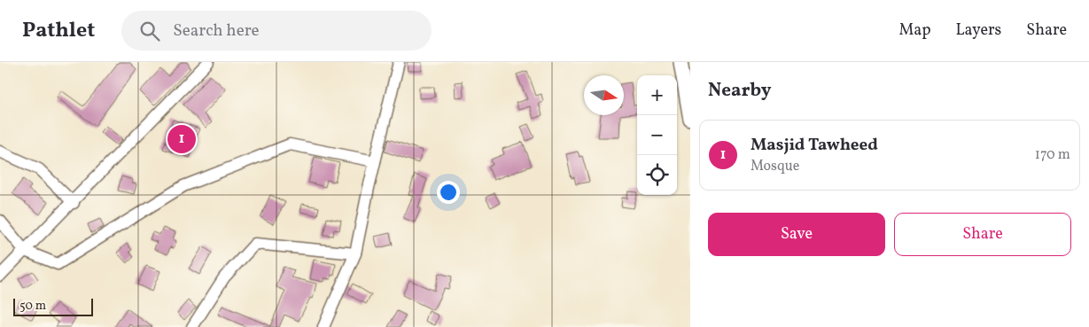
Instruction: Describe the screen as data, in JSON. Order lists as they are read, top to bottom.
{
  "scale_bar": "50 m",
  "north": "right",
  "page": {
    "header": "Pathlet",
    "search": "Search here",
    "nav": ["Map", "Layers", "Share"],
    "heading": "Nearby",
    "map_buttons": ["+", "−"],
    "list": [
      {
        "mark": "1",
        "name": "Masjid Tawheed",
        "note": "Mosque",
        "value": "170 m"
      }
    ],
    "pins": "1",
    "buttons": ["Save", "Share"],
    "scale": "50 m"
  }
}
